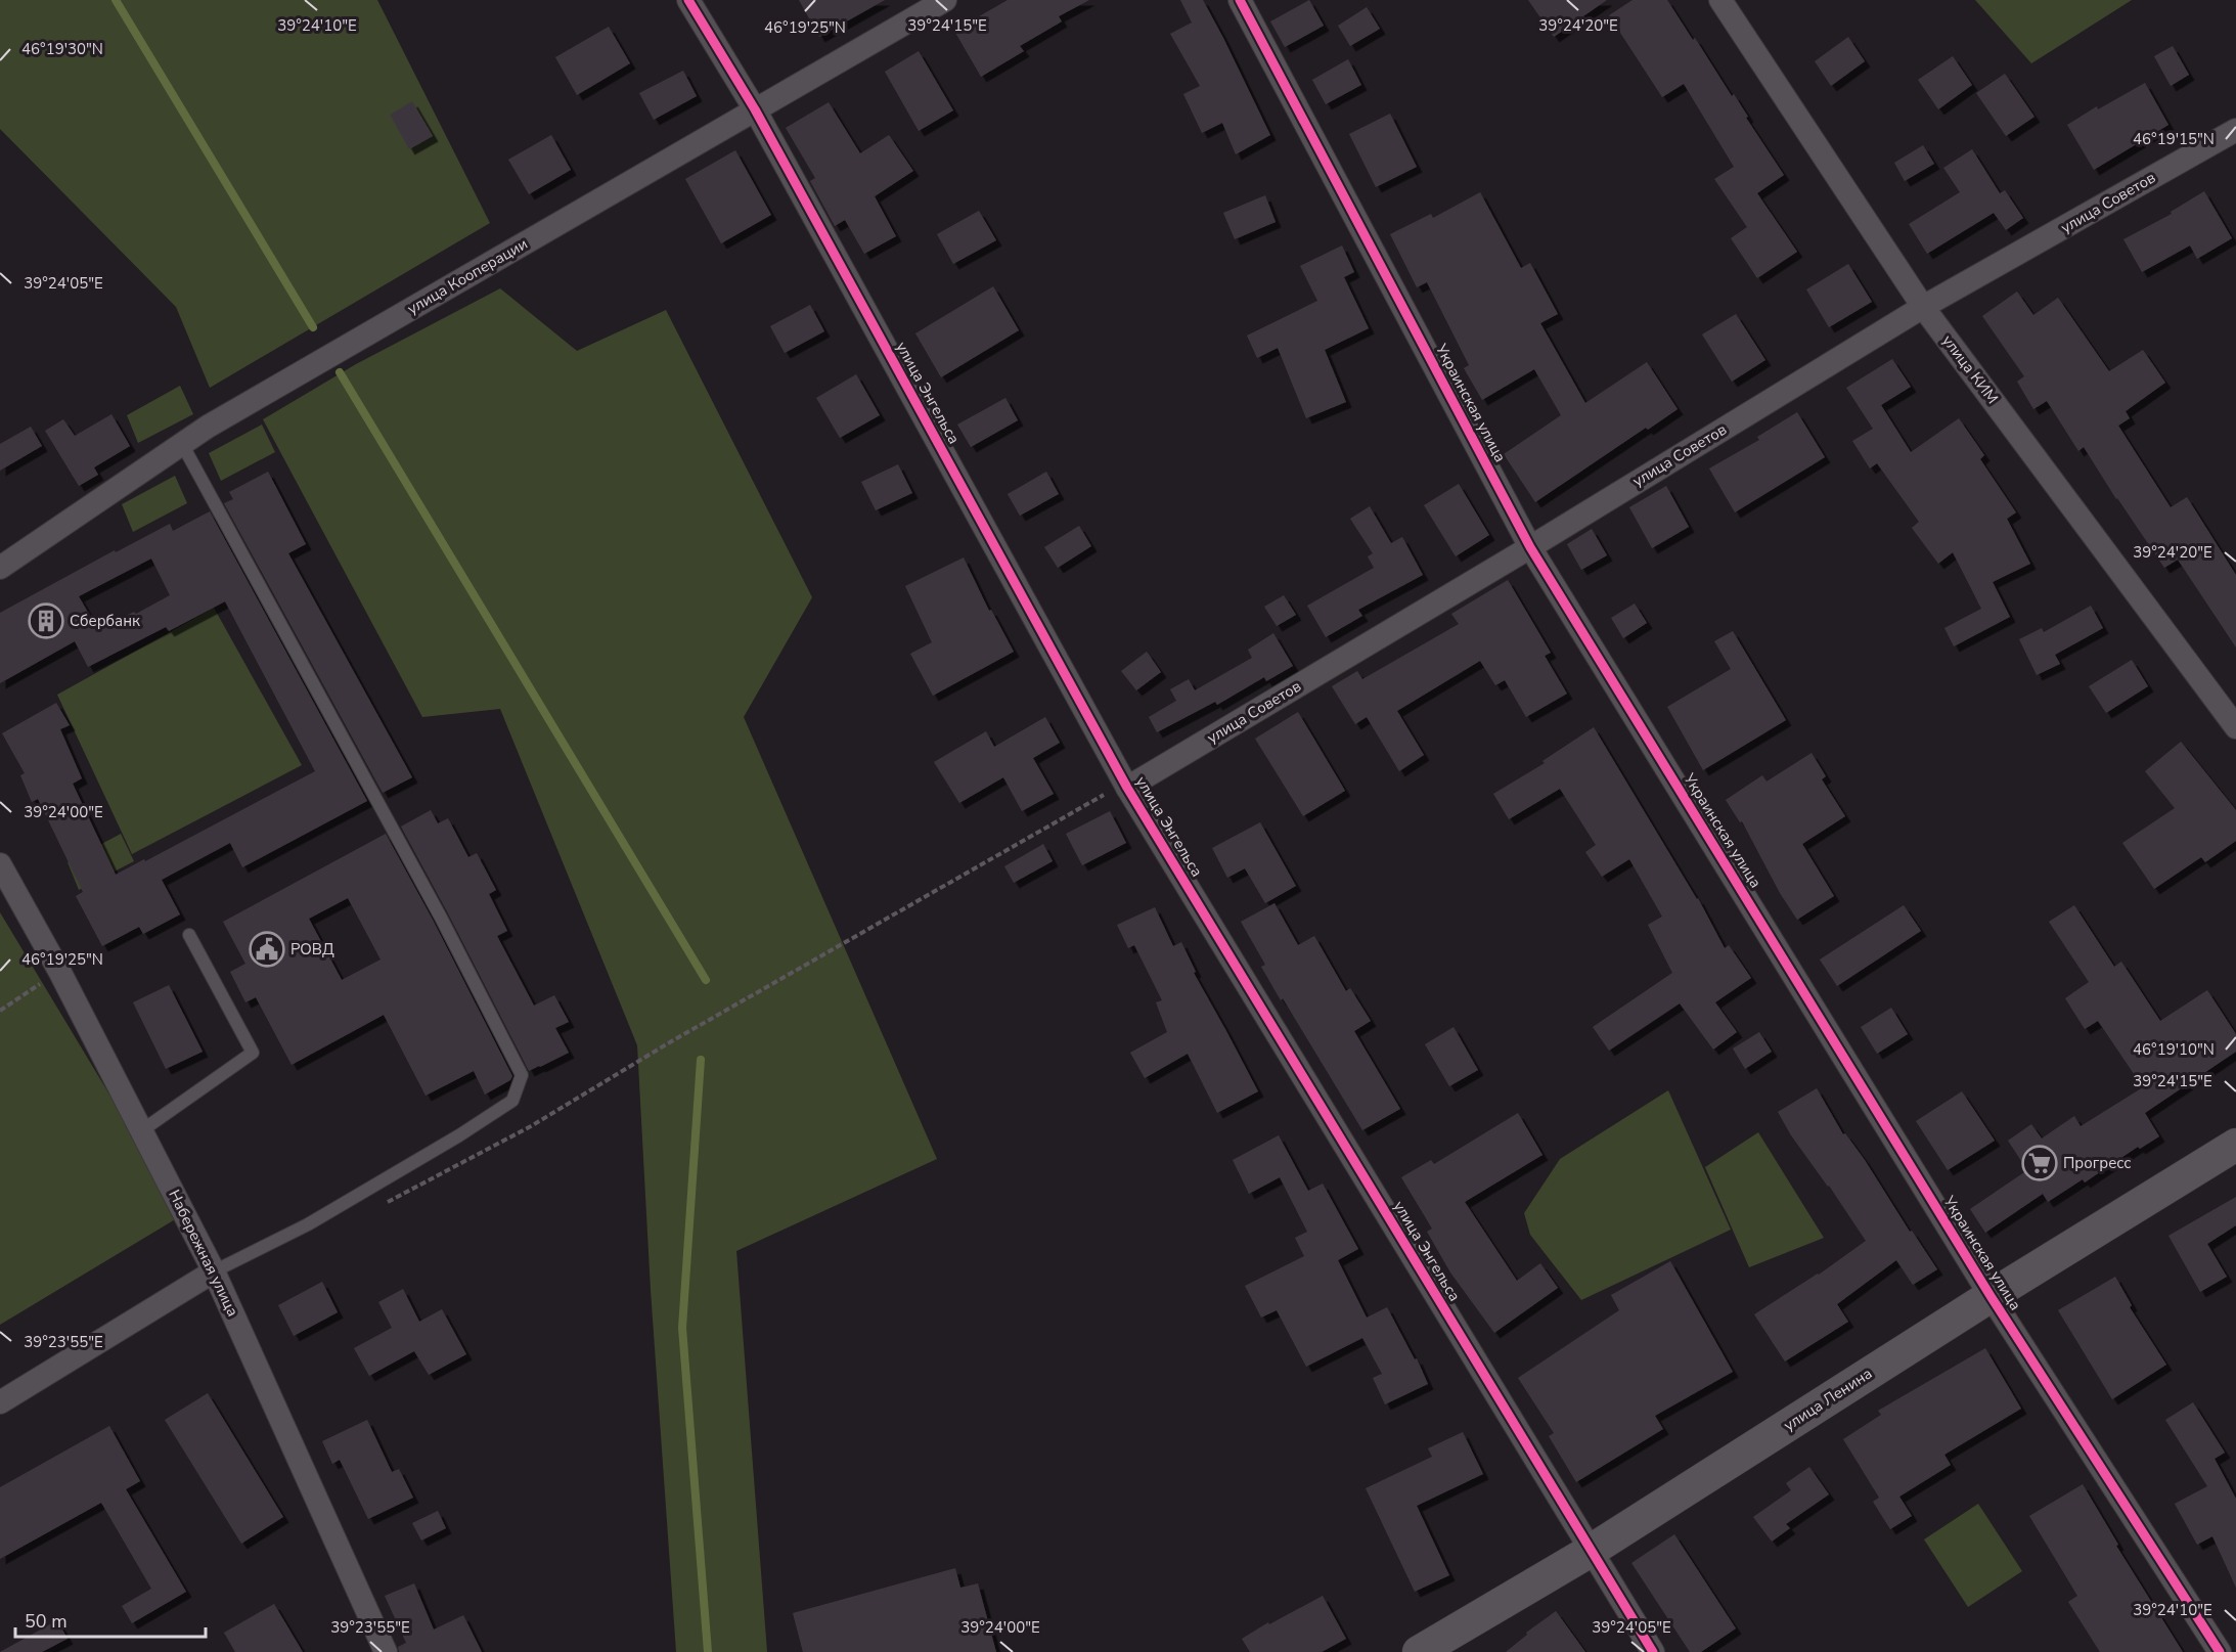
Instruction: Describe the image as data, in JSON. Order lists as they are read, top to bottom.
{
  "streets": {
    "street": [
      "улица Советов",
      "улица Кооперации",
      "улица КИМ",
      "улица Энгельса",
      "Украинская улица",
      "Набережная улица",
      "улица Ленина"
    ]
  },
  "crossings": [
    ["улица Советов", "улица КИМ"],
    ["улица Советов", "улица Энгельса"],
    ["улица Советов", "Украинская улица"],
    ["улица Кооперации", "улица Энгельса"],
    ["улица Энгельса", "улица Ленина"],
    ["Украинская улица", "улица Ленина"]
  ],
  "places": {
    "building": ["Сбербанк"],
    "public building": ["РОВД"],
    "supermarket": ["Прогресс"]
  },
  "scale_bar": "50 m",
  "coordinates": [
    "39°24'10\"E",
    "39°24'15\"E",
    "39°24'20\"E",
    "46°19'25\"N",
    "46°19'30\"N",
    "46°19'15\"N",
    "39°24'05\"E",
    "39°24'00\"E",
    "46°19'10\"N",
    "39°23'55\"E"
  ]
}
